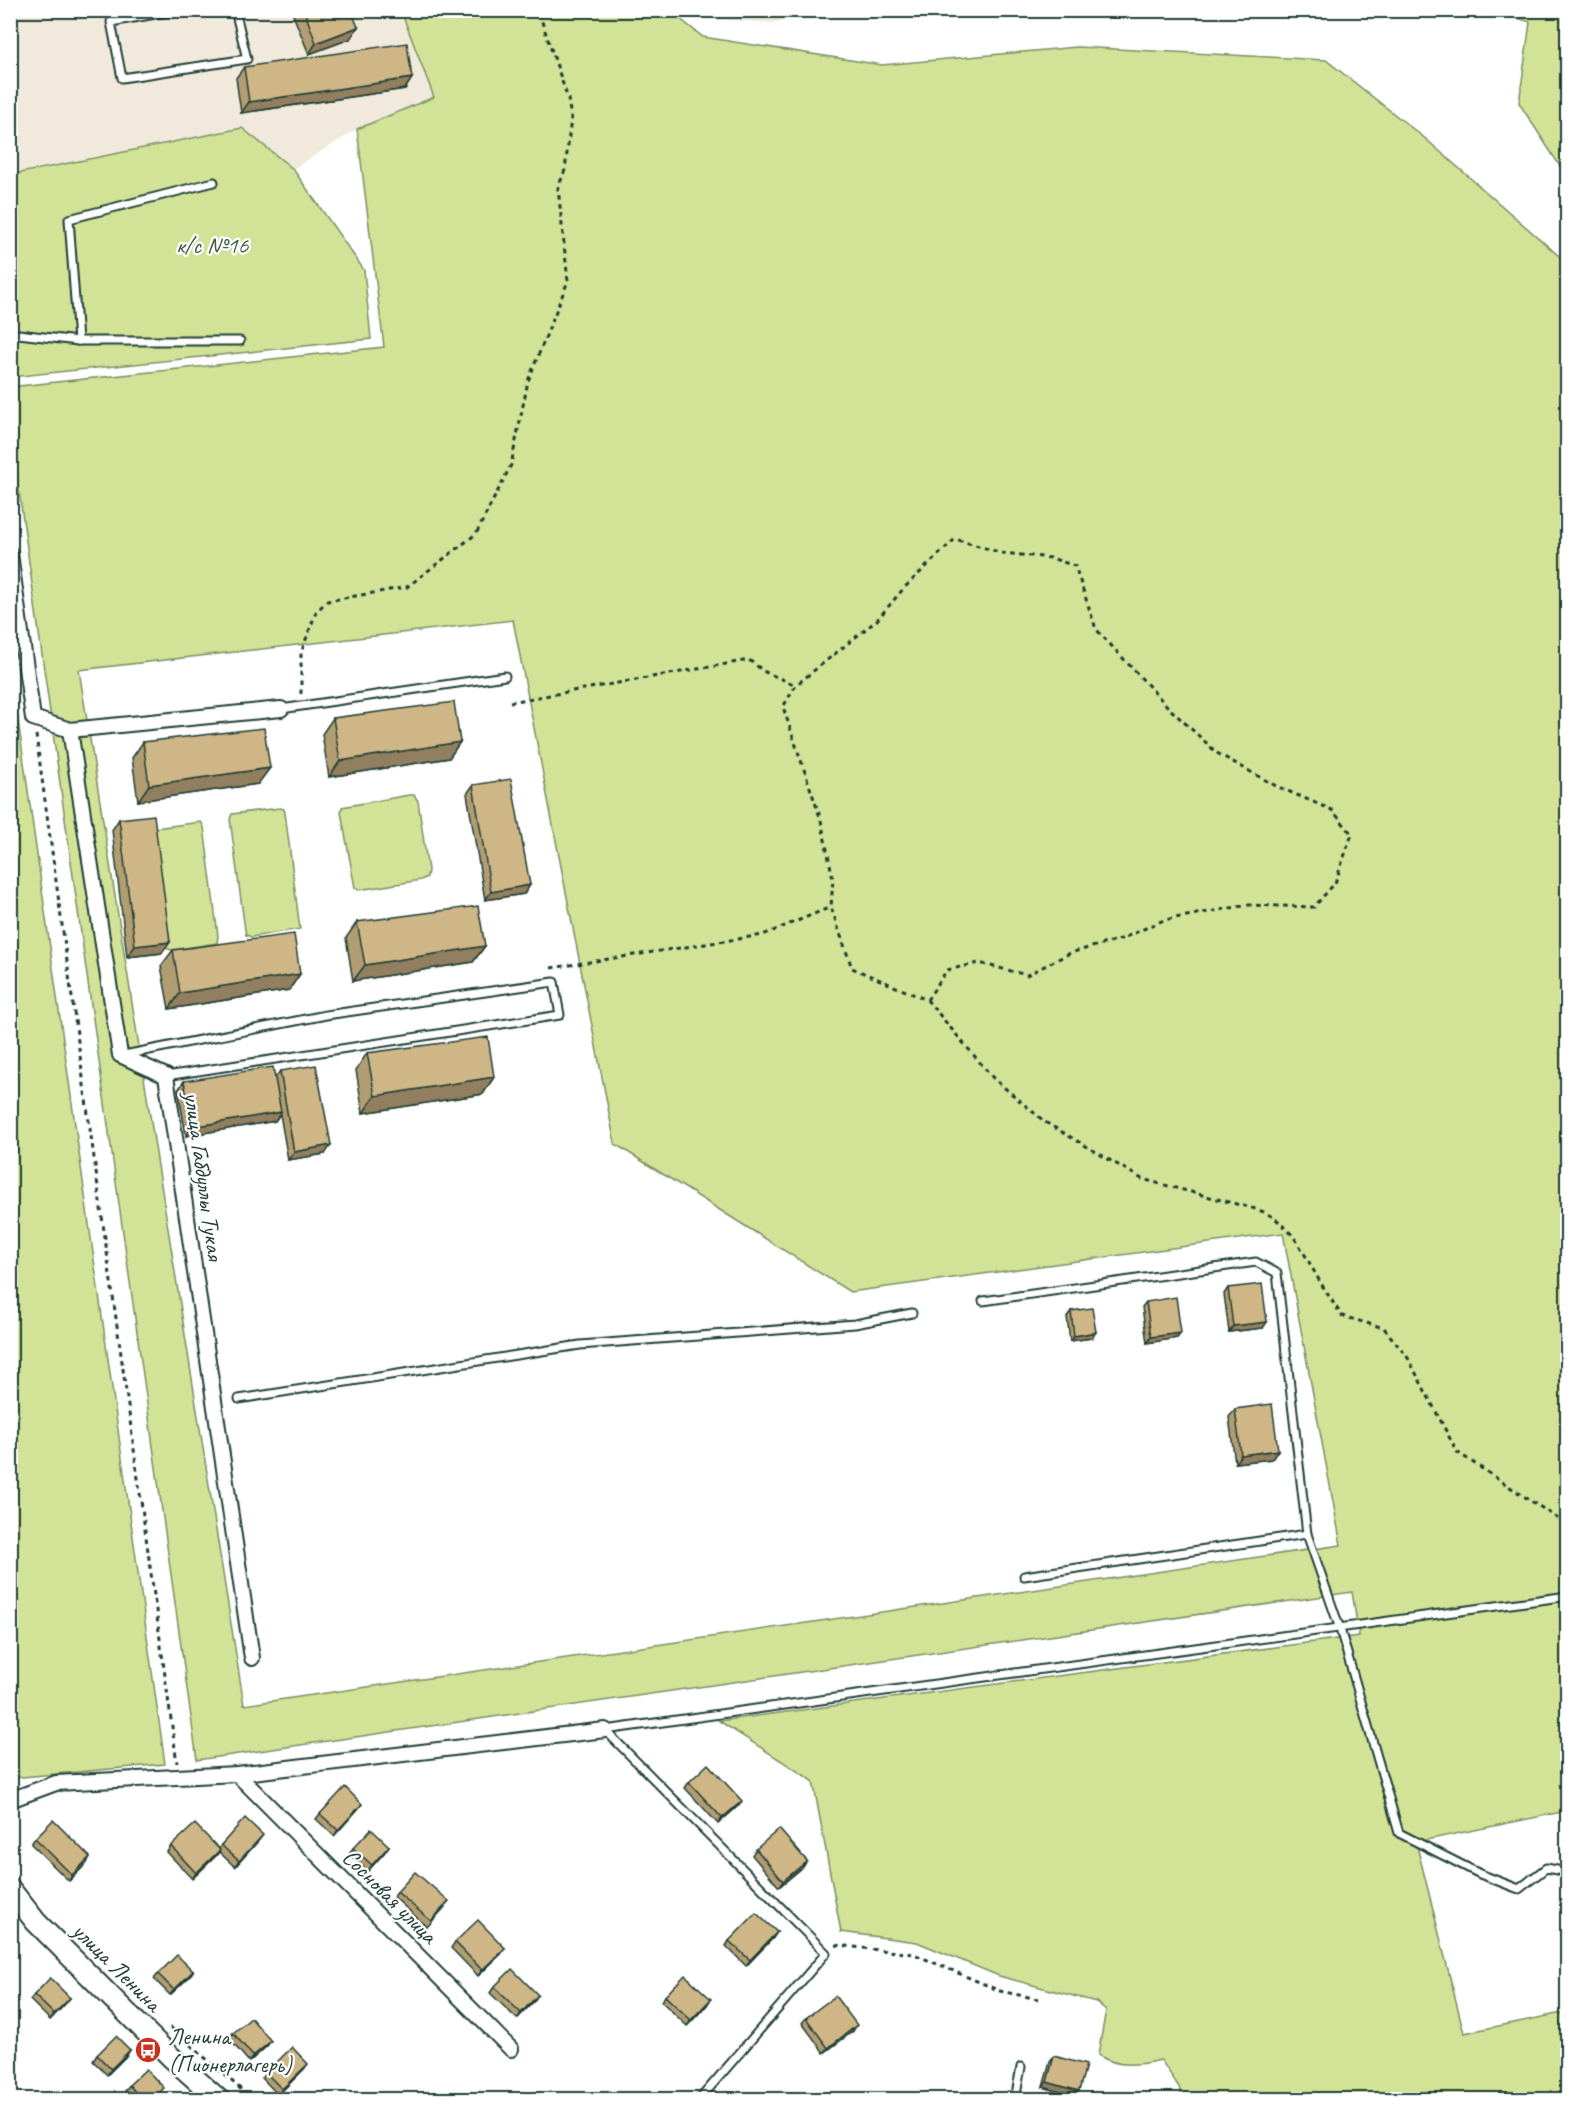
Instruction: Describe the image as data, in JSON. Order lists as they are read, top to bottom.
{
  "streets": {
    "street": ["улица Габдуллы Тукая", "Сосновая улица", "улица Ленина"]
  },
  "parks": ["к/с №16"],
  "places": {
    "bus stop": ["Ленина (Пионерлагерь)"]
  }
}
